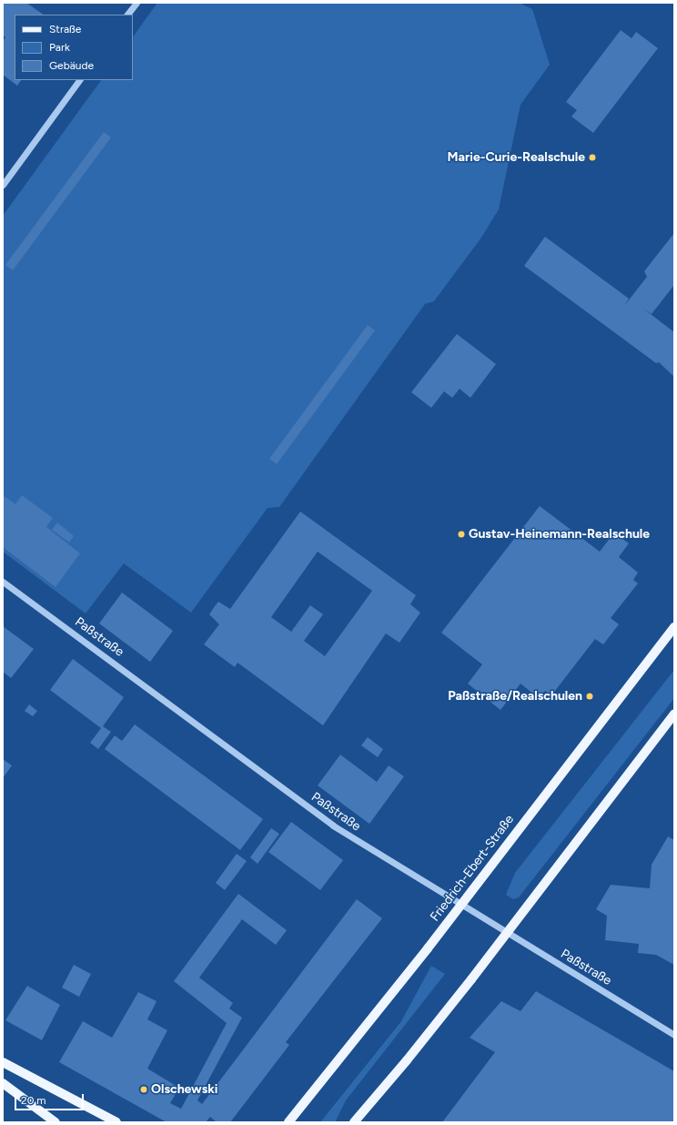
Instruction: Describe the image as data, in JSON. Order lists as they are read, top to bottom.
{
  "streets": {
    "main road": ["Friedrich-Ebert-Straße"],
    "street": ["Paßstraße"]
  },
  "crossings": [
    ["Paßstraße", "Friedrich-Ebert-Straße"]
  ],
  "places": [
    "Marie-Curie-Realschule",
    "Gustav-Heinemann-Realschule",
    "Paßstraße/Realschulen",
    "Olschewski"
  ],
  "legend": ["Straße", "Park", "Gebäude"],
  "scale_bar": "20 m"
}
